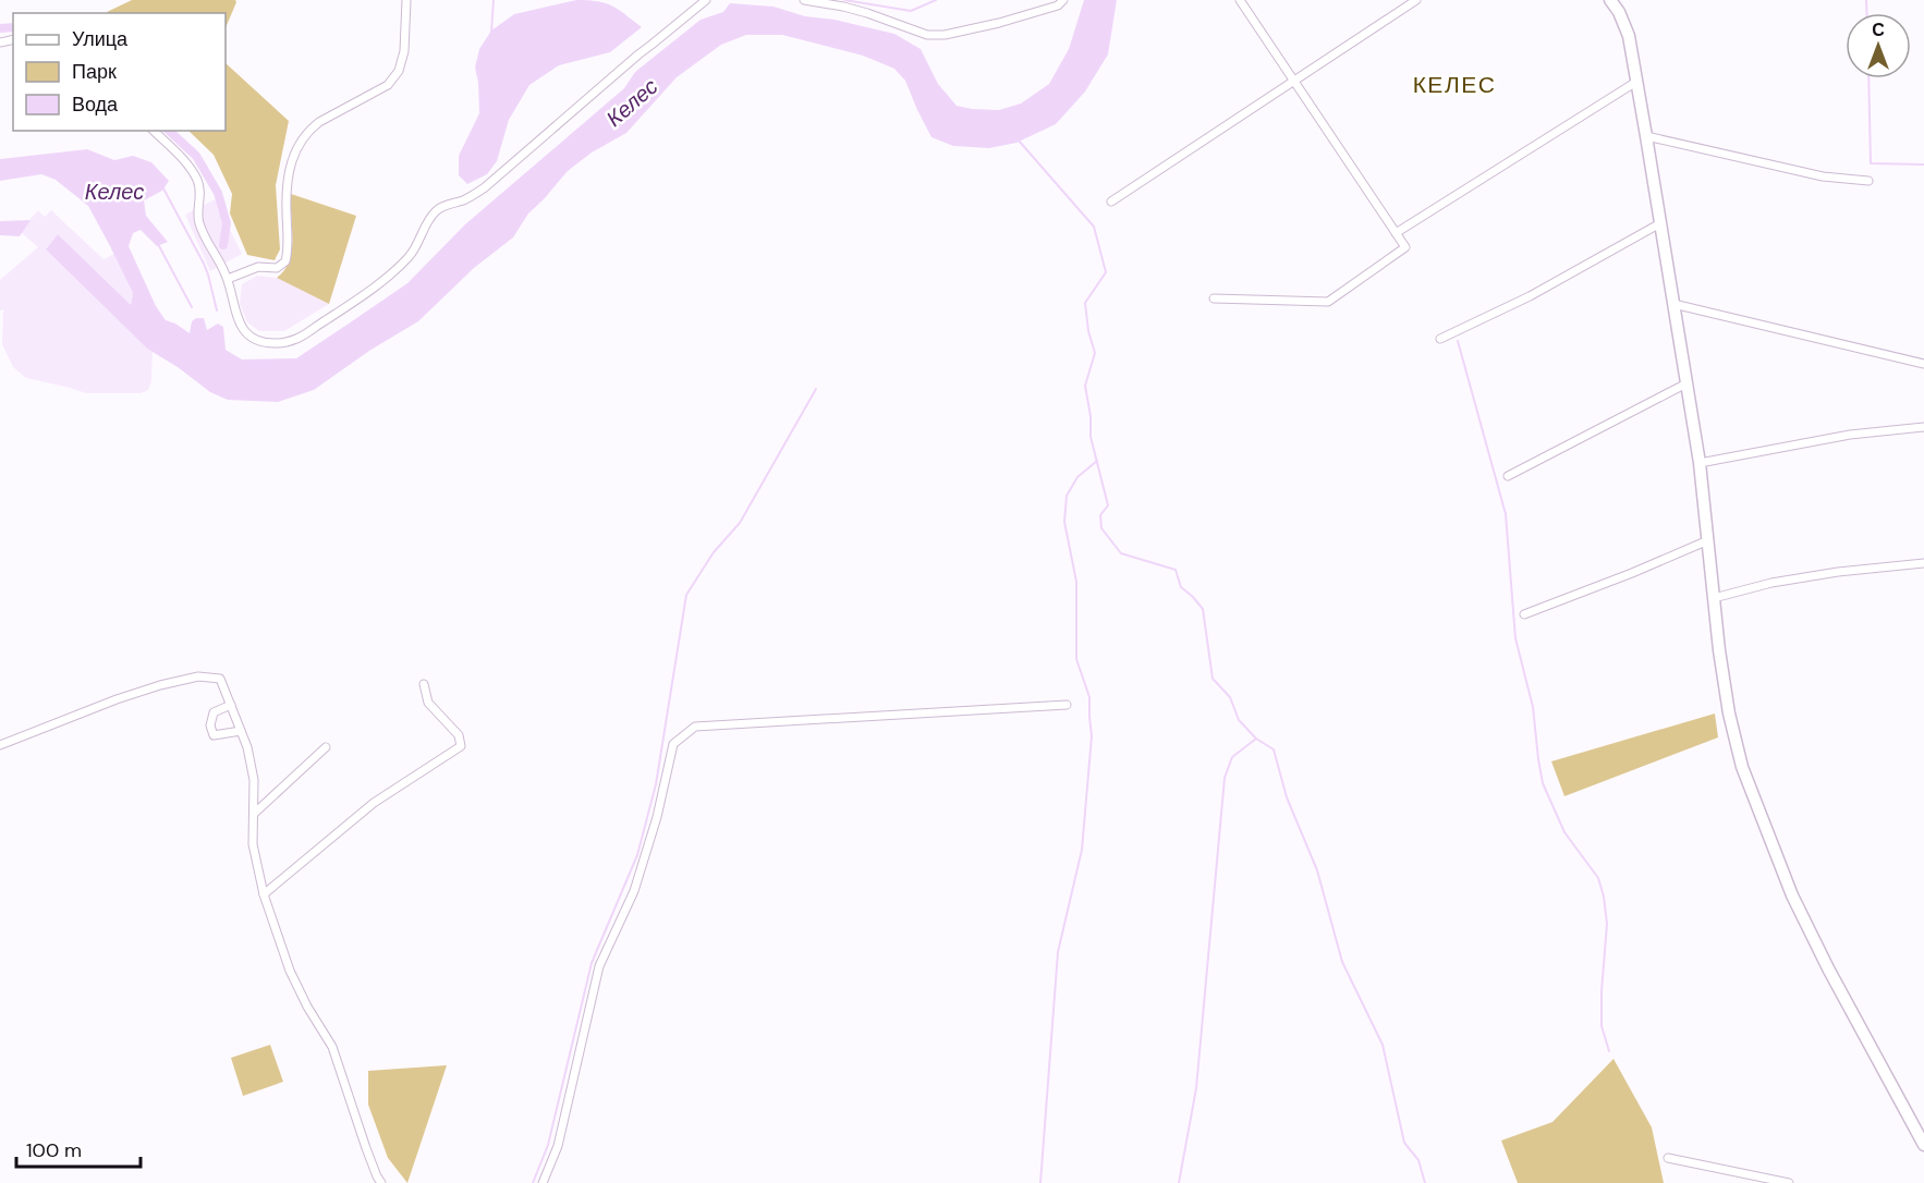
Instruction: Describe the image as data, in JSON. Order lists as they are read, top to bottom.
{
  "districts": ["КЕЛЕС"],
  "water": ["Келес"],
  "legend": ["Улица", "Парк", "Вода"],
  "scale_bar": "100 m",
  "north": "top"
}
